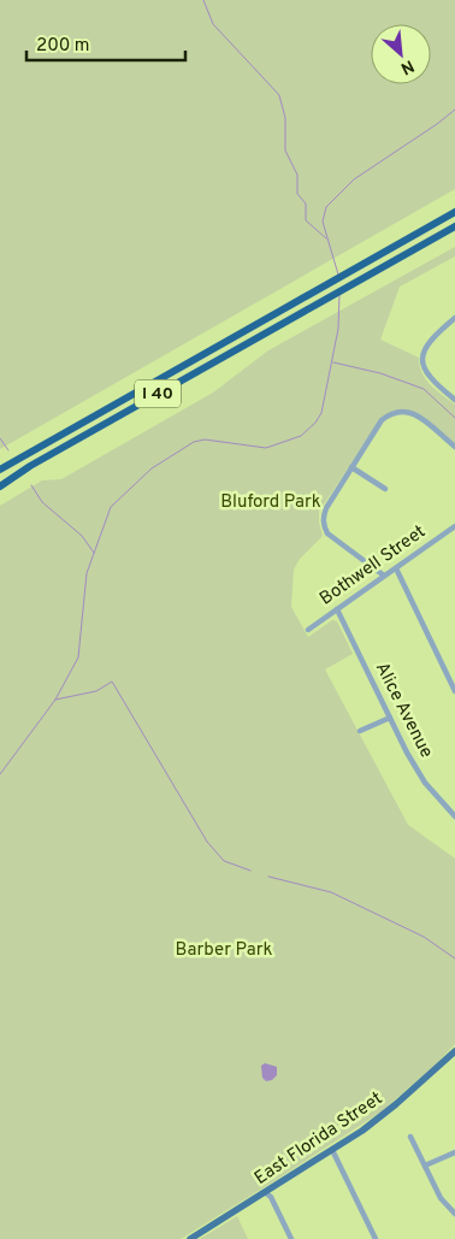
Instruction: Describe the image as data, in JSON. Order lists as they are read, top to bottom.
{
  "streets": {
    "highway": ["I 40"],
    "main road": ["East Florida Street"],
    "street": ["Bothwell Street", "Alice Avenue"]
  },
  "crossings": [
    ["Bothwell Street", "Alice Avenue"]
  ],
  "parks": ["Bluford Park", "Barber Park"],
  "scale_bar": "200 m",
  "north": "bottom right"
}
